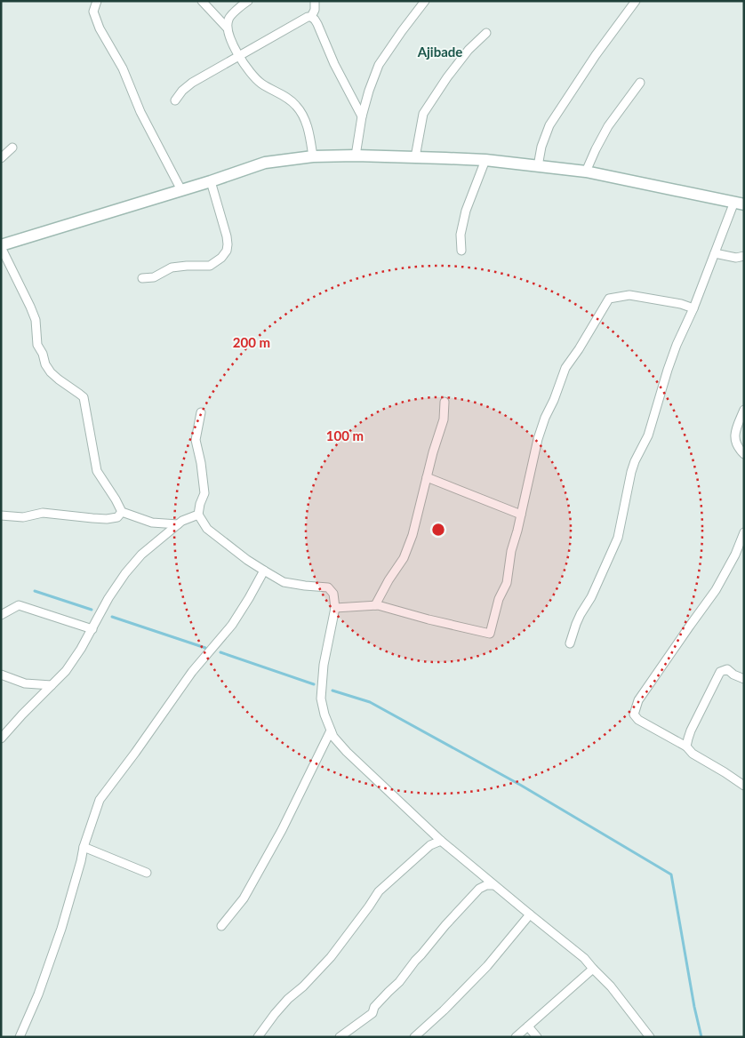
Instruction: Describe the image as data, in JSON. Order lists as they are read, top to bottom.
{
  "districts": ["Ajibade"],
  "rings": ["200 m", "100 m"]
}
